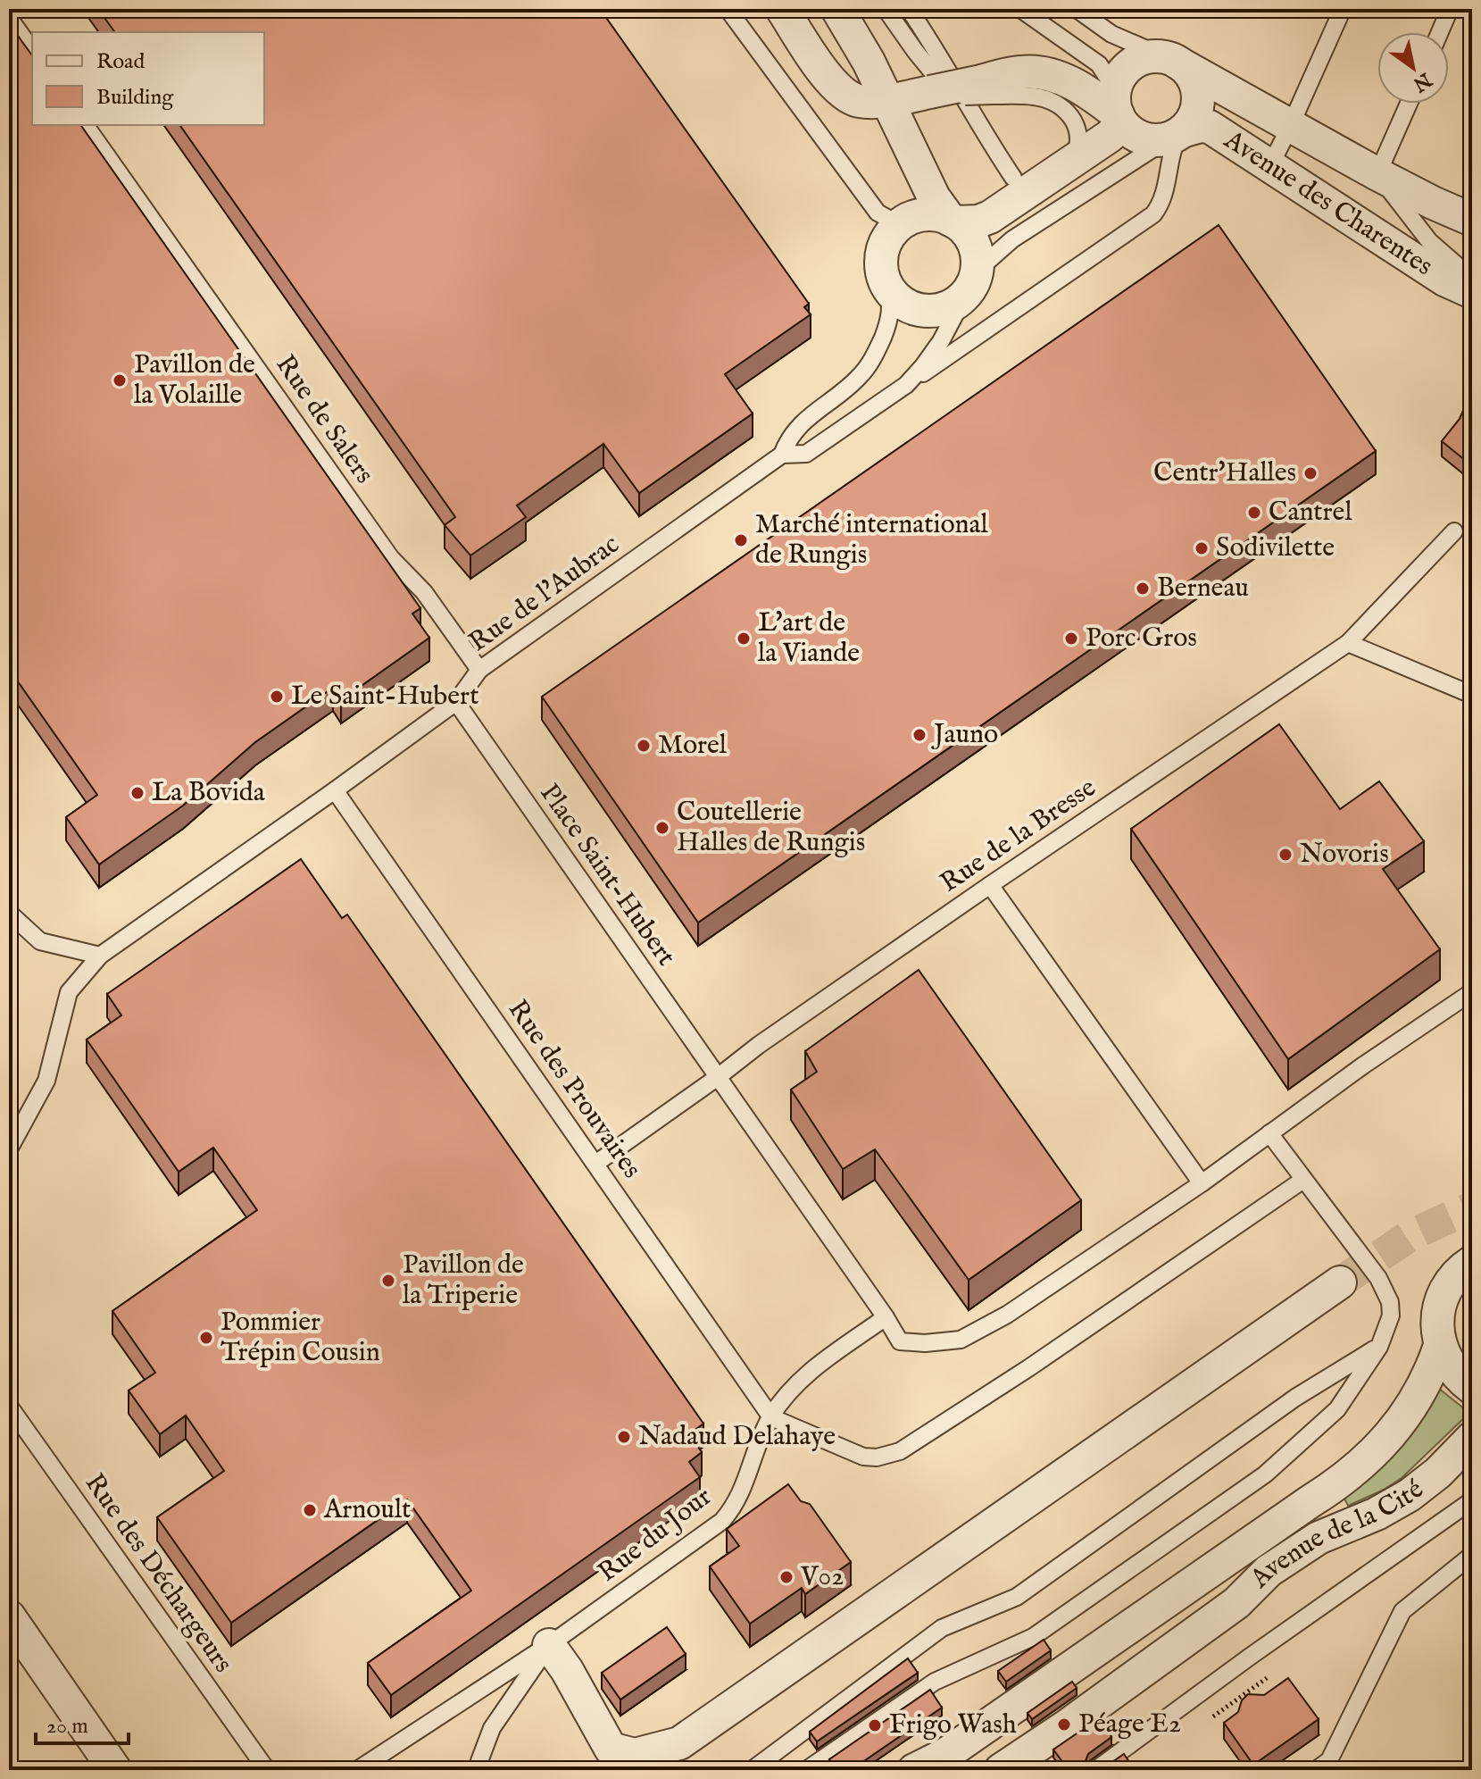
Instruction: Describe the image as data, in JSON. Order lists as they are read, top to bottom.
{
  "streets": {
    "street": ["Avenue des Charentes", "Avenue de la Cité"],
    "lane": [
      "Rue de Salers",
      "Rue de l'Aubrac",
      "Rue de la Bresse",
      "Place Saint-Hubert",
      "Rue des Prouvaires",
      "Rue du Jour",
      "Rue des Déchargeurs"
    ]
  },
  "crossings": [
    ["Avenue des Charentes", "Rue de l'Aubrac"],
    ["Rue de Salers", "Rue de l'Aubrac"],
    ["Rue de l'Aubrac", "Place Saint-Hubert"],
    ["Rue de l'Aubrac", "Rue des Prouvaires"],
    ["Rue de la Bresse", "Place Saint-Hubert"],
    ["Rue de la Bresse", "Rue des Prouvaires"],
    ["Place Saint-Hubert", "Rue du Jour"],
    ["Rue des Prouvaires", "Rue du Jour"]
  ],
  "places": [
    "Pavillon de la Volaille",
    "Centr'Halles",
    "Cantrel",
    "Marché international de Rungis",
    "Sodivilette",
    "Berneau",
    "L'art de la Viande",
    "Porc Gros",
    "Le Saint-Hubert",
    "Jauno",
    "Morel",
    "La Bovida",
    "Coutellerie Halles de Rungis",
    "Novoris",
    "Pavillon de la Triperie",
    "Pommier Trépin Cousin",
    "Nadaud Delahaye",
    "Arnoult",
    "V02",
    "Péage E2",
    "Frigo Wash"
  ],
  "legend": ["Road", "Building"],
  "scale_bar": "20 m",
  "north": "bottom right"
}
